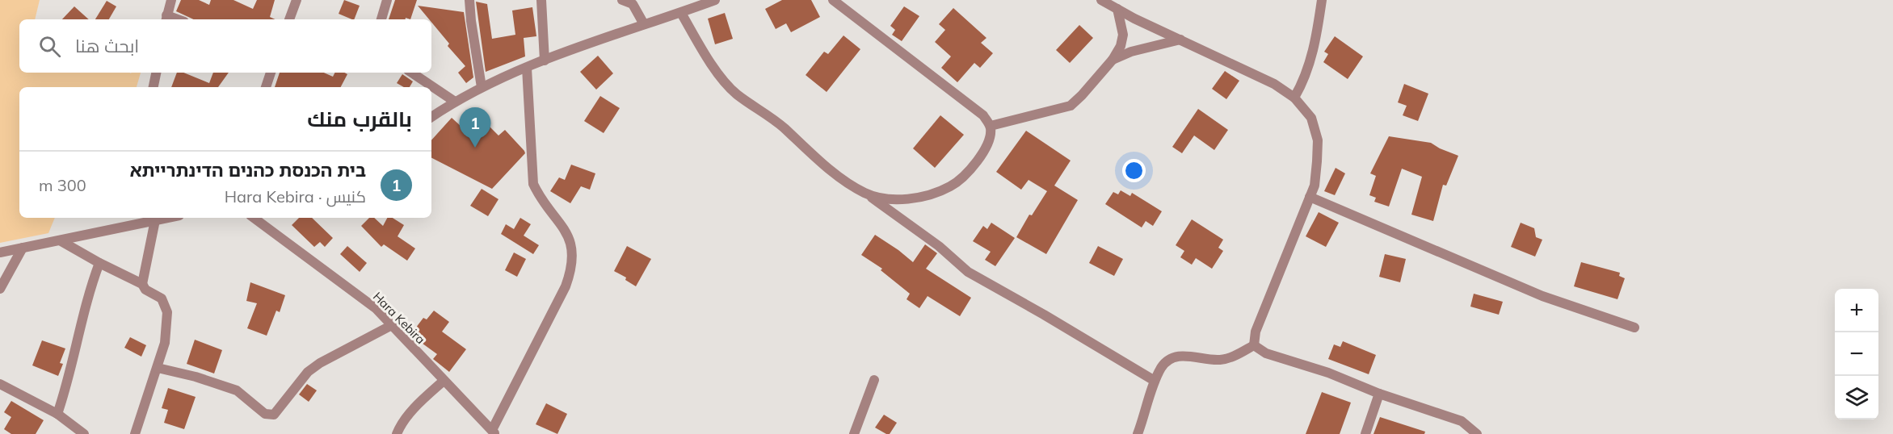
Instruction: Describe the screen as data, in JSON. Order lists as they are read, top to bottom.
{
  "streets": {
    "street": ["Hara Kebira"]
  },
  "page": {
    "search": "ابحث هنا",
    "heading": "بالقرب منك",
    "pins": "1",
    "list": [
      {
        "mark": "1",
        "name": "בית הכנסת כהנים הדינתרייתא",
        "note": "كنيس · Hara Kebira",
        "value": "300 m"
      }
    ],
    "map_buttons": ["+", "−"]
  }
}
